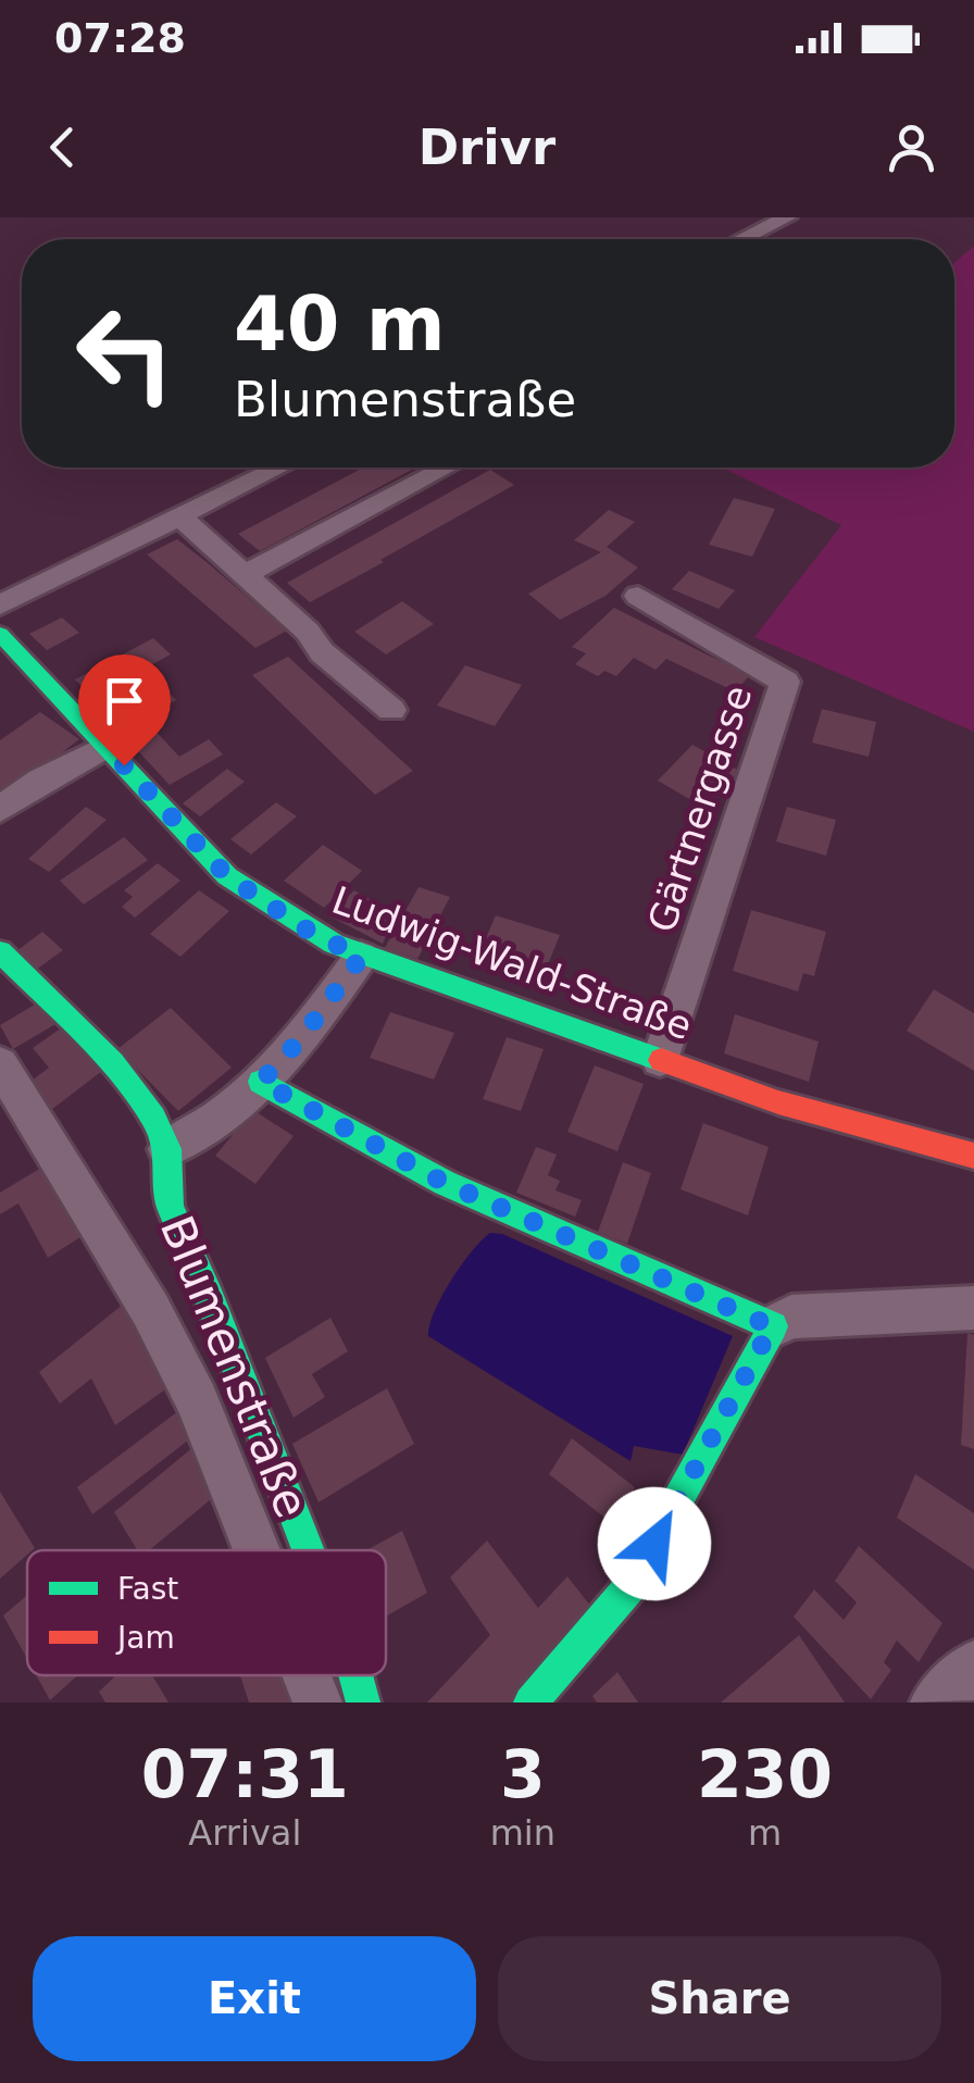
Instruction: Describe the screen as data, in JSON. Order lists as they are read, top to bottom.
{
  "streets": {
    "street": ["Gärtnergasse", "Ludwig-Wald-Straße", "Blumenstraße"]
  },
  "crossings": [
    ["Gärtnergasse", "Ludwig-Wald-Straße"]
  ],
  "legend": ["Fast", "Jam"],
  "page": {
    "status": "07:28",
    "header": "Drivr",
    "turn": ["40 m", "Blumenstraße"],
    "eta": [
      "07:31",
      "Arrival",
      "3",
      "min",
      "230",
      "m"
    ],
    "buttons": ["Exit", "Share"]
  }
}
